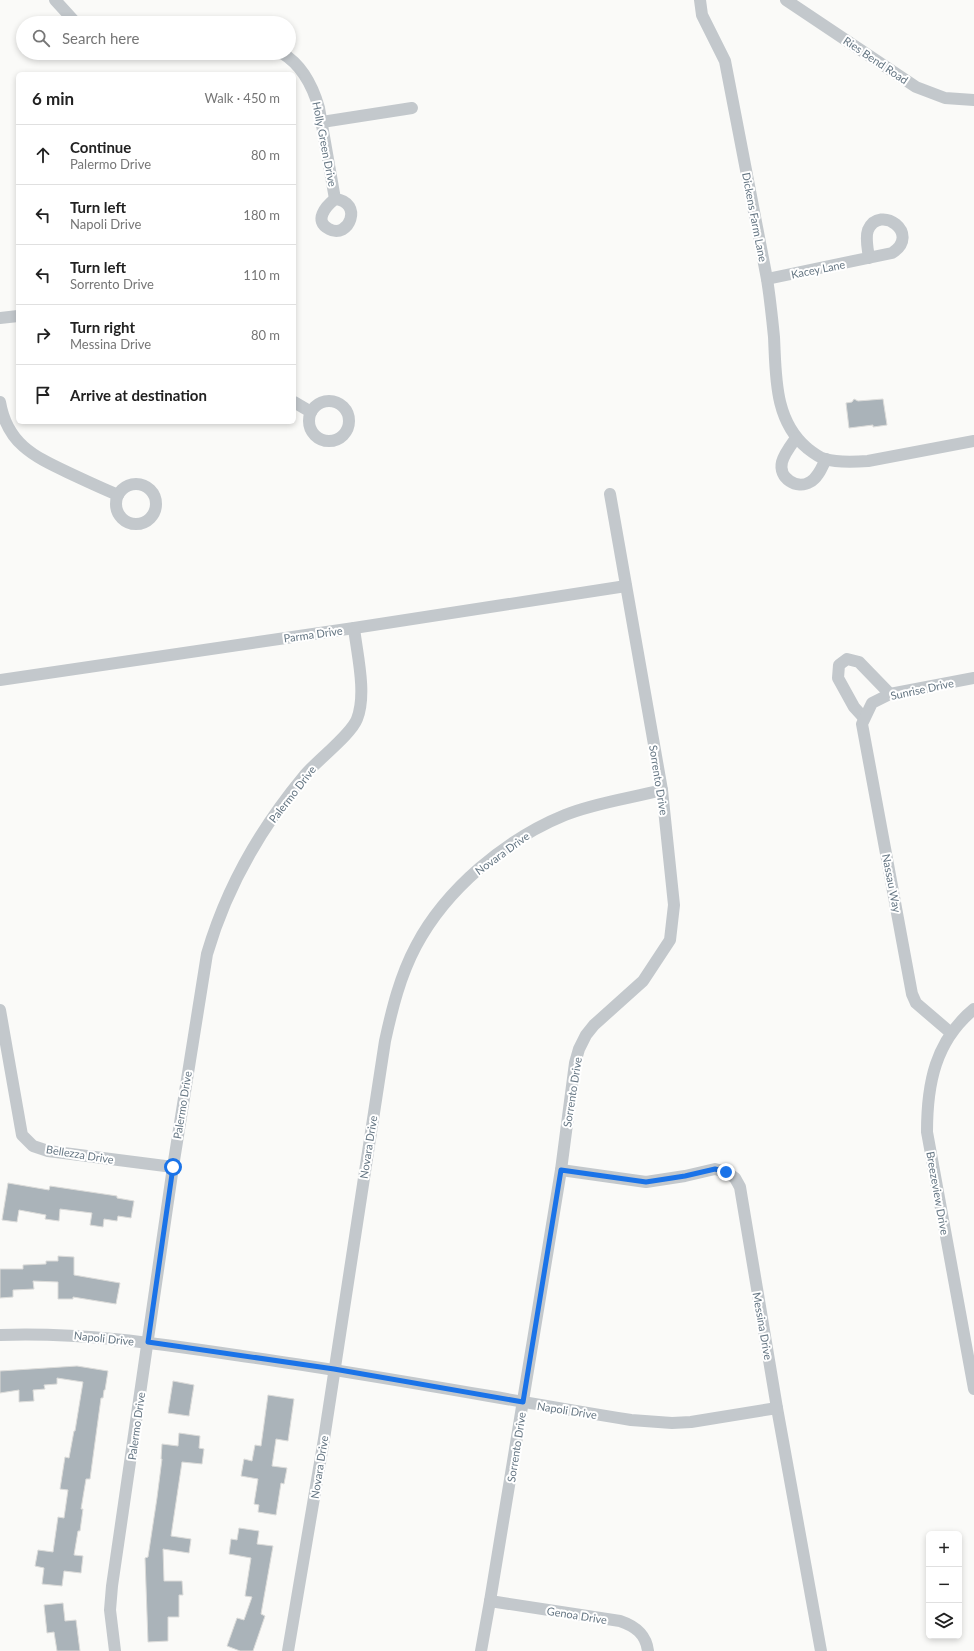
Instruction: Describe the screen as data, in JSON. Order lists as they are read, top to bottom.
{
  "streets": {
    "street": [
      "Ries Bend Road",
      "Holly Green Drive",
      "Dickens Farm Lane",
      "Kacey Lane",
      "Parma Drive",
      "Sunrise Drive",
      "Sorrento Drive",
      "Palermo Drive",
      "Novara Drive",
      "Nassau Way",
      "Bellezza Drive",
      "Breezeview Drive",
      "Messina Drive",
      "Napoli Drive",
      "Genoa Drive"
    ]
  },
  "crossings": [
    ["Dickens Farm Lane", "Kacey Lane"],
    ["Parma Drive", "Sorrento Drive"],
    ["Parma Drive", "Palermo Drive"],
    ["Sunrise Drive", "Nassau Way"],
    ["Sorrento Drive", "Novara Drive"],
    ["Sorrento Drive", "Messina Drive"],
    ["Sorrento Drive", "Napoli Drive"],
    ["Sorrento Drive", "Genoa Drive"],
    ["Palermo Drive", "Bellezza Drive"],
    ["Palermo Drive", "Napoli Drive"],
    ["Novara Drive", "Napoli Drive"],
    ["Nassau Way", "Breezeview Drive"],
    ["Messina Drive", "Napoli Drive"]
  ],
  "page": {
    "search": "Search here",
    "heading": ["6 min", "Walk · 450 m"],
    "list": [
      ["Continue", "Palermo Drive", "80 m"],
      ["Turn left", "Napoli Drive", "180 m"],
      ["Turn left", "Sorrento Drive", "110 m"],
      ["Turn right", "Messina Drive", "80 m"],
      "Arrive at destination"
    ],
    "map_buttons": ["+", "−"]
  }
}
